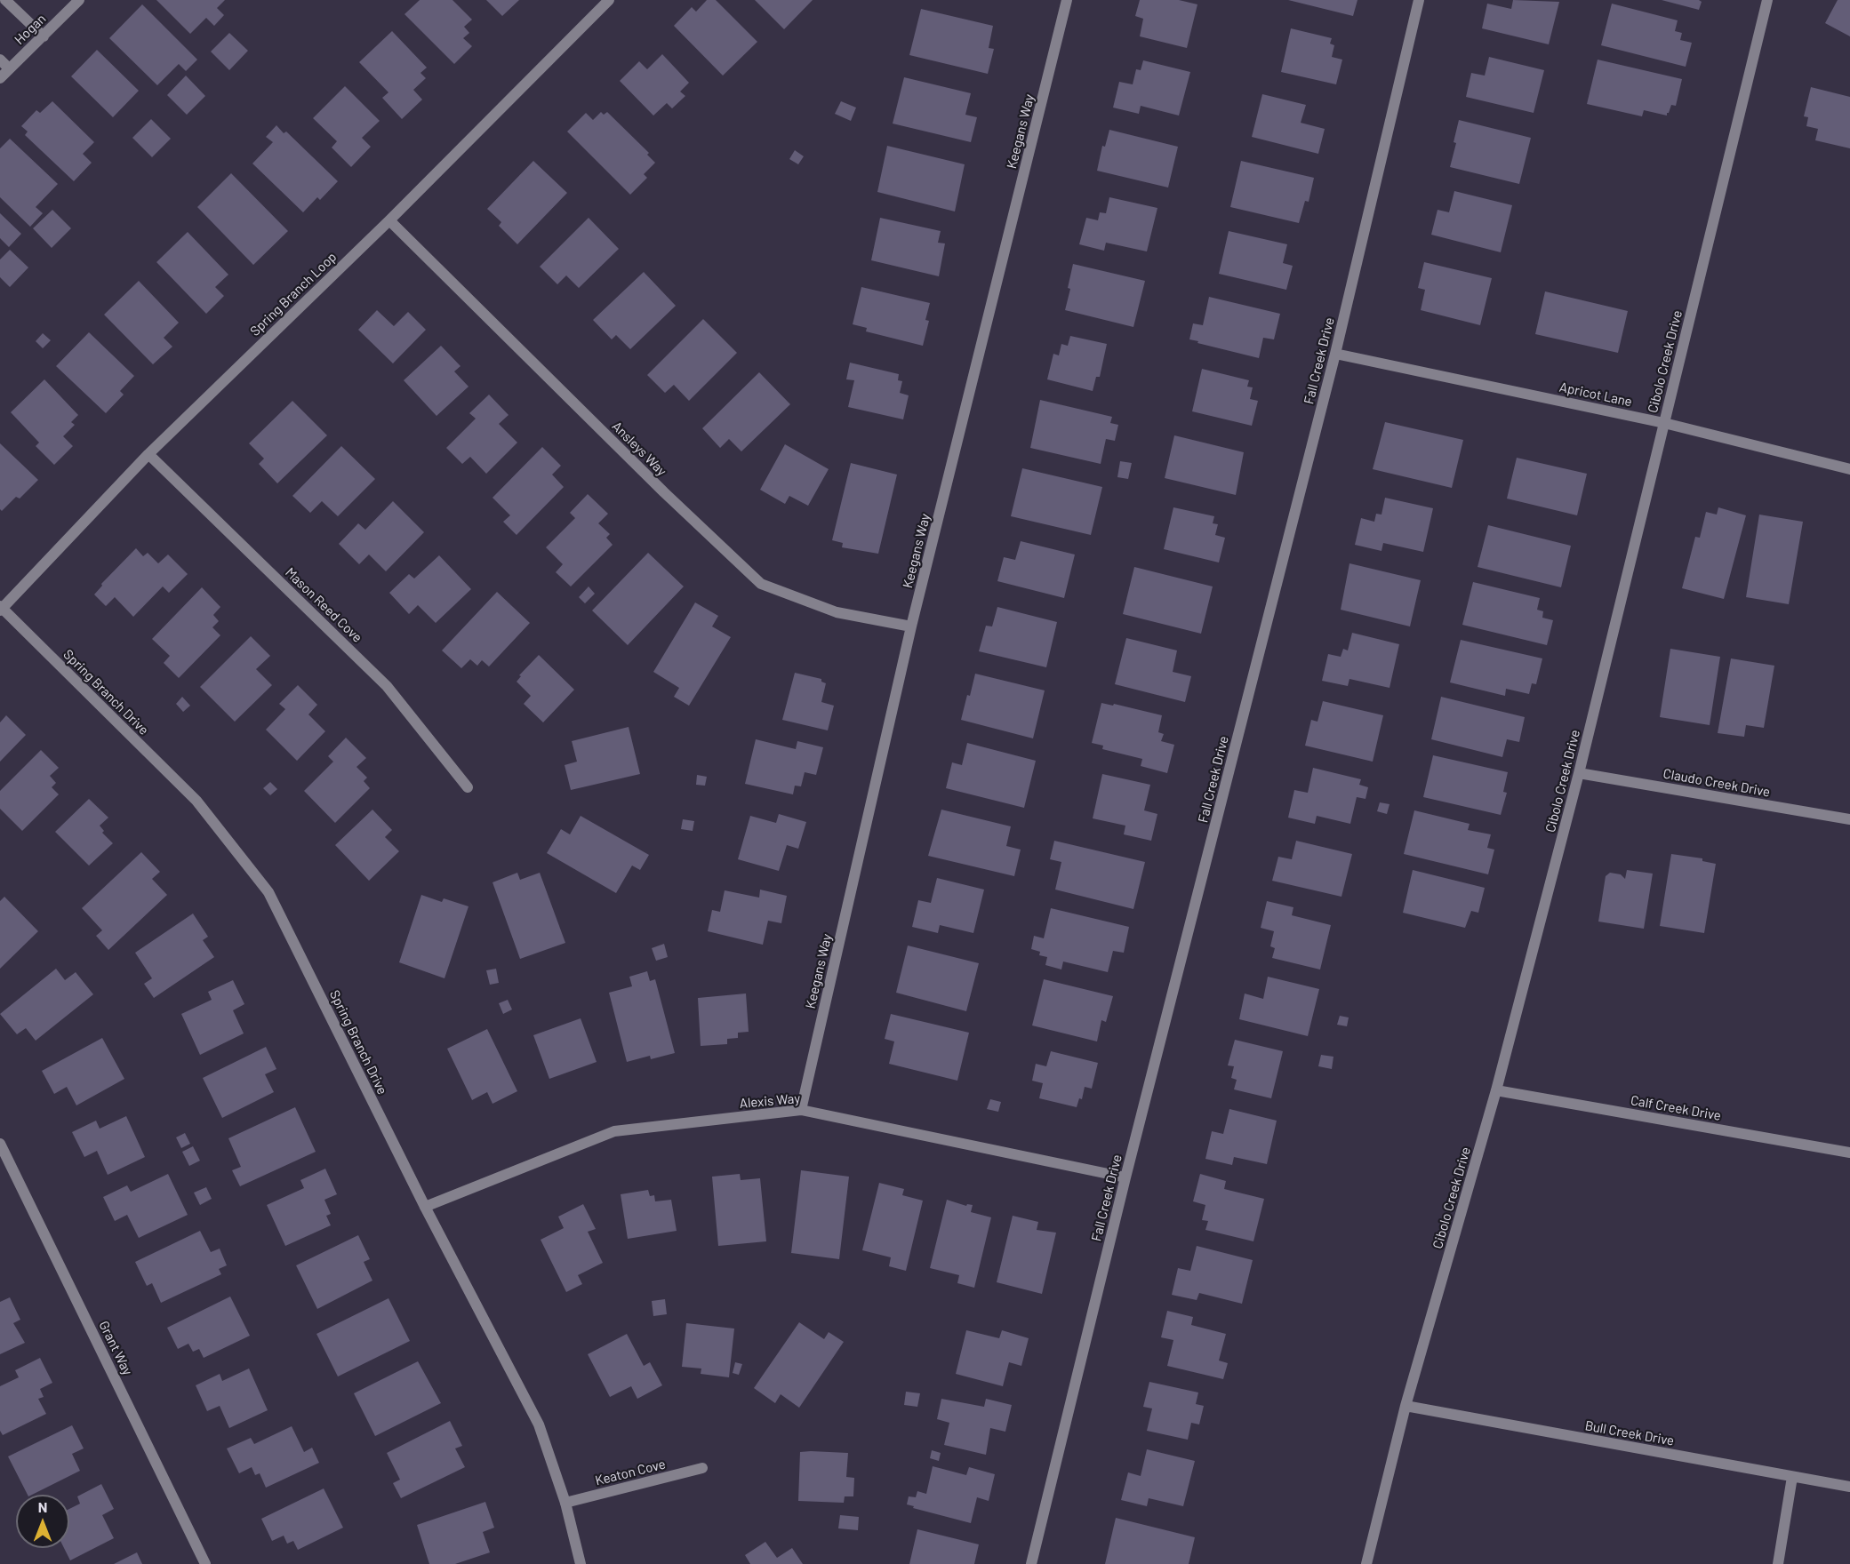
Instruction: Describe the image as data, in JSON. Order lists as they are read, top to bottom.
{
  "streets": {
    "street": [
      "Hogan",
      "Keegans Way",
      "Spring Branch Loop",
      "Fall Creek Drive",
      "Cibolo Creek Drive",
      "Apricot Lane",
      "Ansleys Way",
      "Mason Reed Cove",
      "Spring Branch Drive",
      "Claudo Creek Drive",
      "Alexis Way",
      "Calf Creek Drive",
      "Grant Way",
      "Bull Creek Drive",
      "Keaton Cove"
    ]
  },
  "crossings": [
    ["Keegans Way", "Ansleys Way"],
    ["Keegans Way", "Alexis Way"],
    ["Spring Branch Loop", "Ansleys Way"],
    ["Spring Branch Loop", "Mason Reed Cove"],
    ["Spring Branch Loop", "Spring Branch Drive"],
    ["Fall Creek Drive", "Apricot Lane"],
    ["Fall Creek Drive", "Alexis Way"],
    ["Cibolo Creek Drive", "Apricot Lane"],
    ["Cibolo Creek Drive", "Claudo Creek Drive"],
    ["Cibolo Creek Drive", "Calf Creek Drive"],
    ["Cibolo Creek Drive", "Bull Creek Drive"],
    ["Spring Branch Drive", "Alexis Way"],
    ["Spring Branch Drive", "Keaton Cove"]
  ],
  "north": "top"
}
